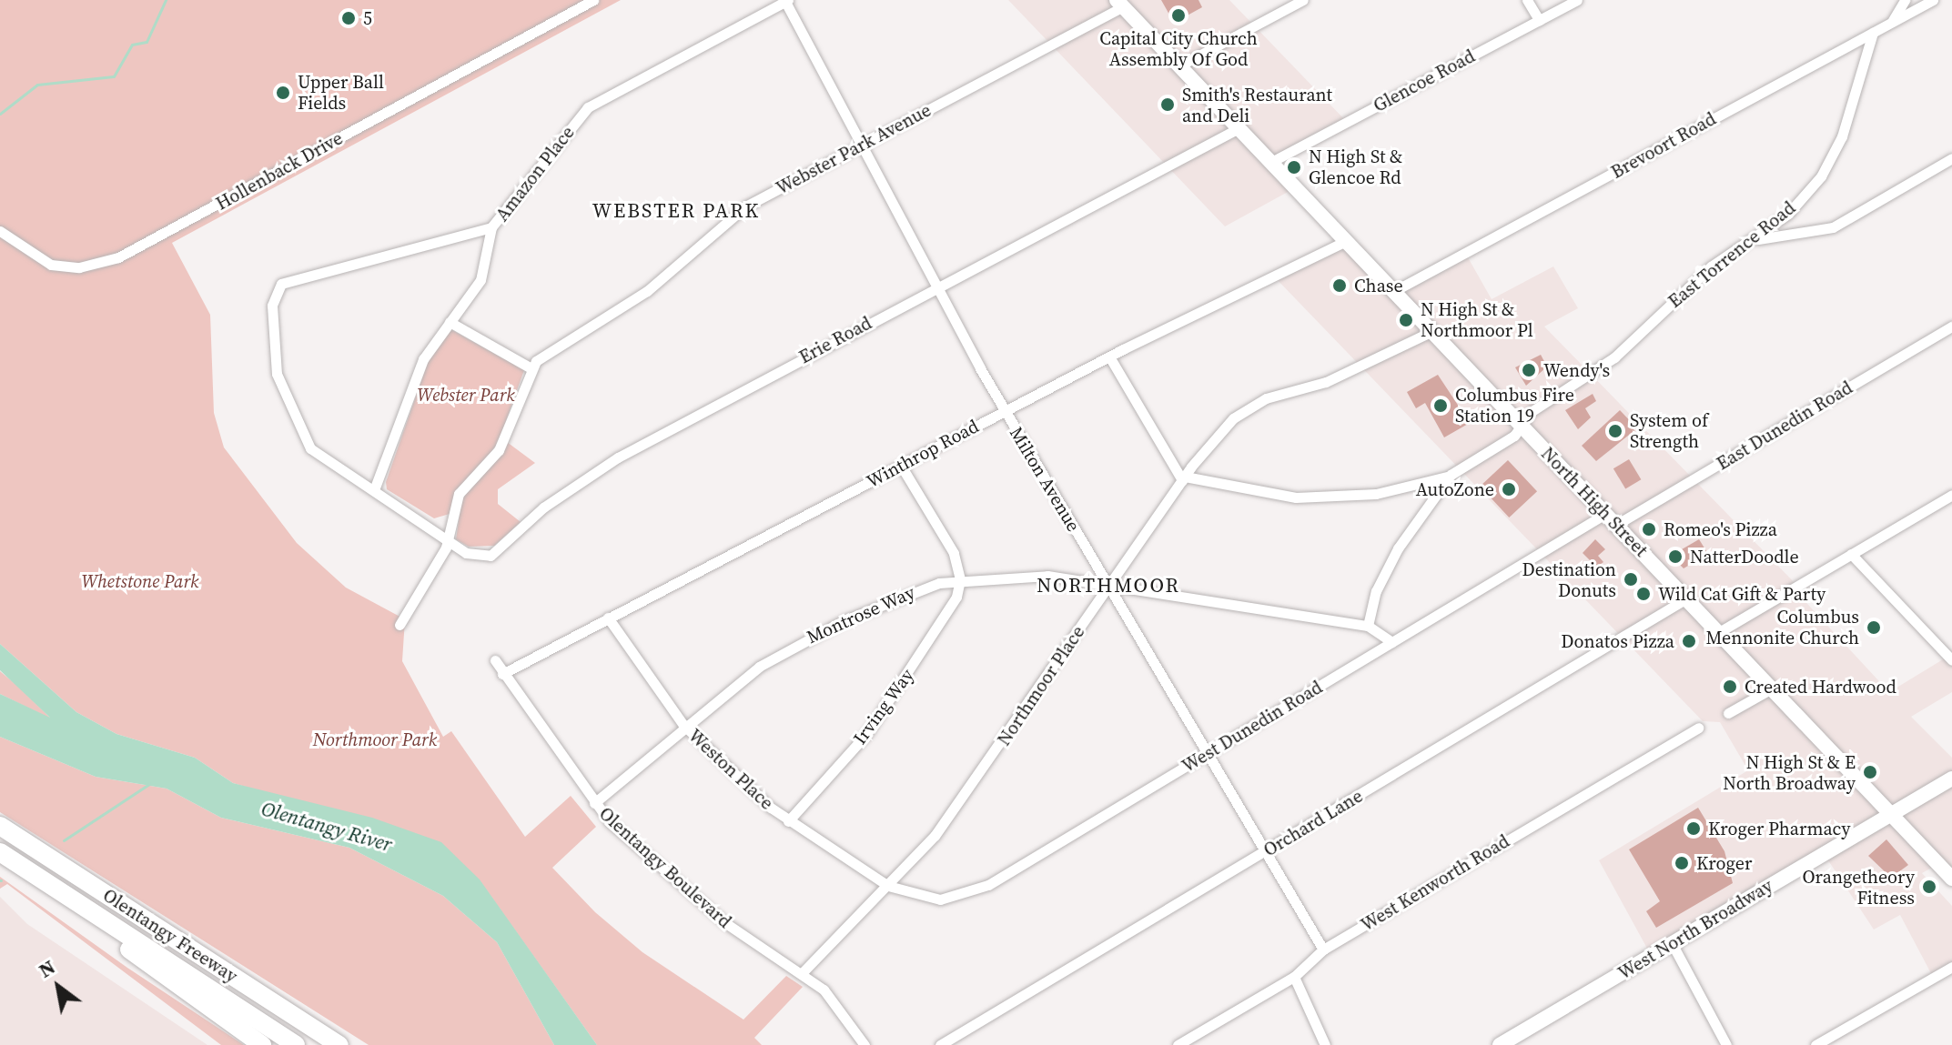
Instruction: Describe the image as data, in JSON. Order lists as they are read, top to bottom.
{
  "streets": {
    "highway": ["Olentangy Freeway"],
    "main road": ["North High Street", "West North Broadway"],
    "street": [
      "Glencoe Road",
      "Brevoort Road",
      "Webster Park Avenue",
      "Hollenback Drive",
      "Amazon Place",
      "East Torrence Road",
      "Erie Road",
      "East Dunedin Road",
      "Winthrop Road",
      "Milton Avenue",
      "Montrose Way",
      "Northmoor Place",
      "Irving Way",
      "West Dunedin Road",
      "Weston Place",
      "Orchard Lane",
      "Olentangy Boulevard",
      "West Kenworth Road"
    ]
  },
  "crossings": [
    ["Glencoe Road", "North High Street"],
    ["Brevoort Road", "East Torrence Road"],
    ["Brevoort Road", "North High Street"],
    ["Webster Park Avenue", "Milton Avenue"],
    ["Webster Park Avenue", "North High Street"],
    ["Amazon Place", "Milton Avenue"],
    ["East Torrence Road", "North High Street"],
    ["Erie Road", "Milton Avenue"],
    ["Erie Road", "North High Street"],
    ["East Dunedin Road", "North High Street"],
    ["East Dunedin Road", "West Dunedin Road"],
    ["Winthrop Road", "Milton Avenue"],
    ["Winthrop Road", "North High Street"],
    ["Winthrop Road", "Weston Place"],
    ["Winthrop Road", "Olentangy Boulevard"],
    ["Milton Avenue", "Montrose Way"],
    ["Milton Avenue", "Northmoor Place"],
    ["Milton Avenue", "West Dunedin Road"],
    ["Milton Avenue", "Orchard Lane"],
    ["Milton Avenue", "West Kenworth Road"],
    ["North High Street", "Northmoor Place"],
    ["North High Street", "West Dunedin Road"],
    ["North High Street", "Orchard Lane"],
    ["North High Street", "West North Broadway"],
    ["Montrose Way", "Northmoor Place"],
    ["Montrose Way", "Irving Way"],
    ["Montrose Way", "West Dunedin Road"],
    ["Montrose Way", "Weston Place"],
    ["Montrose Way", "Olentangy Boulevard"],
    ["Northmoor Place", "West Dunedin Road"],
    ["Northmoor Place", "Weston Place"],
    ["Northmoor Place", "Olentangy Boulevard"],
    ["Irving Way", "Weston Place"],
    ["West Dunedin Road", "Weston Place"]
  ],
  "districts": ["WEBSTER PARK", "NORTHMOOR"],
  "water": ["Olentangy River"],
  "parks": ["Webster Park", "Whetstone Park", "Northmoor Park"],
  "places": [
    "Capital City Church Assembly Of God",
    "5",
    "Upper Ball Fields",
    "Smith's Restaurant and Deli",
    "N High St & Glencoe Rd",
    "Chase",
    "N High St & Northmoor Pl",
    "Wendy's",
    "Columbus Fire Station 19",
    "System of Strength",
    "AutoZone",
    "Romeo's Pizza",
    "NatterDoodle",
    "Destination Donuts",
    "Wild Cat Gift & Party",
    "Columbus Mennonite Church",
    "Donatos Pizza",
    "Created Hardwood",
    "N High St & E North Broadway",
    "Kroger Pharmacy",
    "Kroger",
    "Orangetheory Fitness"
  ],
  "north": "top left"
}
